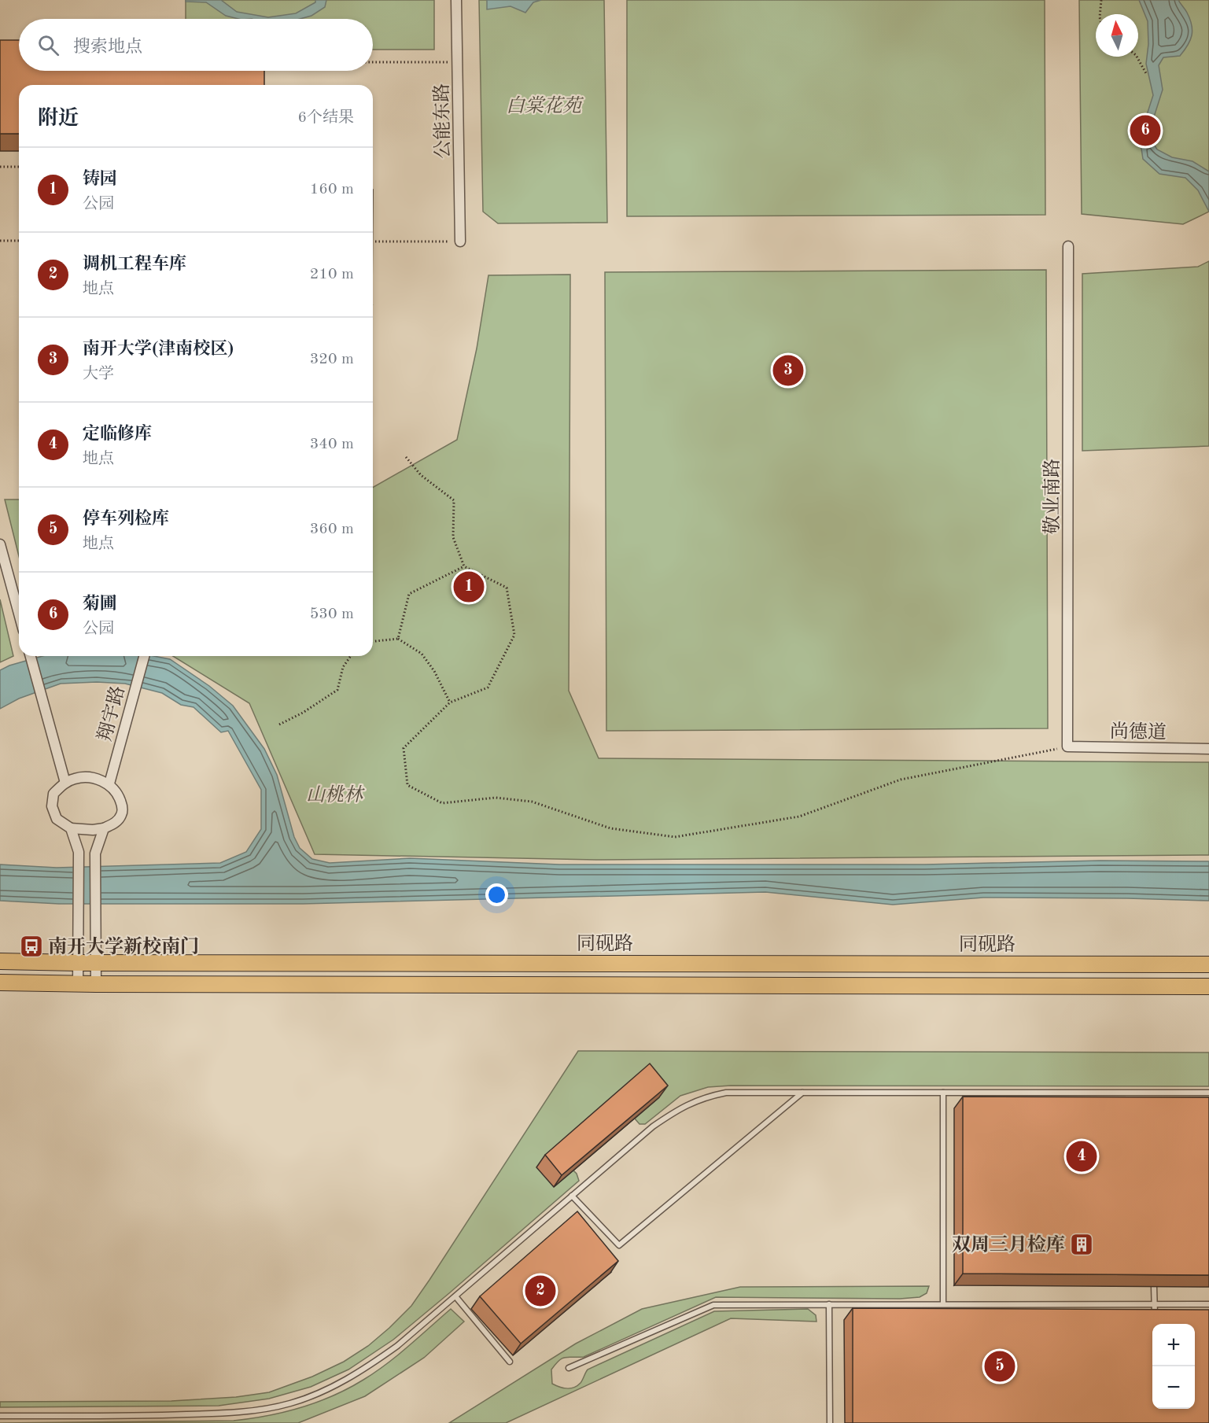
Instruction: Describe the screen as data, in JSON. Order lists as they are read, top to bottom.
{
  "streets": {
    "main road": ["同砚路"],
    "street": [
      "公能东路",
      "敬业南路",
      "翔宇路",
      "尚德道"
    ]
  },
  "crossings": [
    ["敬业南路", "尚德道"]
  ],
  "parks": ["白棠花苑", "山桃林"],
  "places": {
    "bus stop": ["南开大学新校南门"],
    "building": ["双周三月检库"]
  },
  "north": "top",
  "page": {
    "search": "搜索地点",
    "heading": ["附近", "6个结果"],
    "pins": [
      "6",
      "3",
      "1",
      "4",
      "2",
      "5"
    ],
    "list": [
      {
        "mark": "1",
        "name": "铸园",
        "note": "公园",
        "value": "160 m"
      },
      {
        "mark": "2",
        "name": "调机工程车库",
        "note": "地点",
        "value": "210 m"
      },
      {
        "mark": "3",
        "name": "南开大学(津南校区)",
        "note": "大学",
        "value": "320 m"
      },
      {
        "mark": "4",
        "name": "定临修库",
        "note": "地点",
        "value": "340 m"
      },
      {
        "mark": "5",
        "name": "停车列检库",
        "note": "地点",
        "value": "360 m"
      },
      {
        "mark": "6",
        "name": "菊圃",
        "note": "公园",
        "value": "530 m"
      }
    ],
    "map_buttons": ["+", "−"]
  }
}
